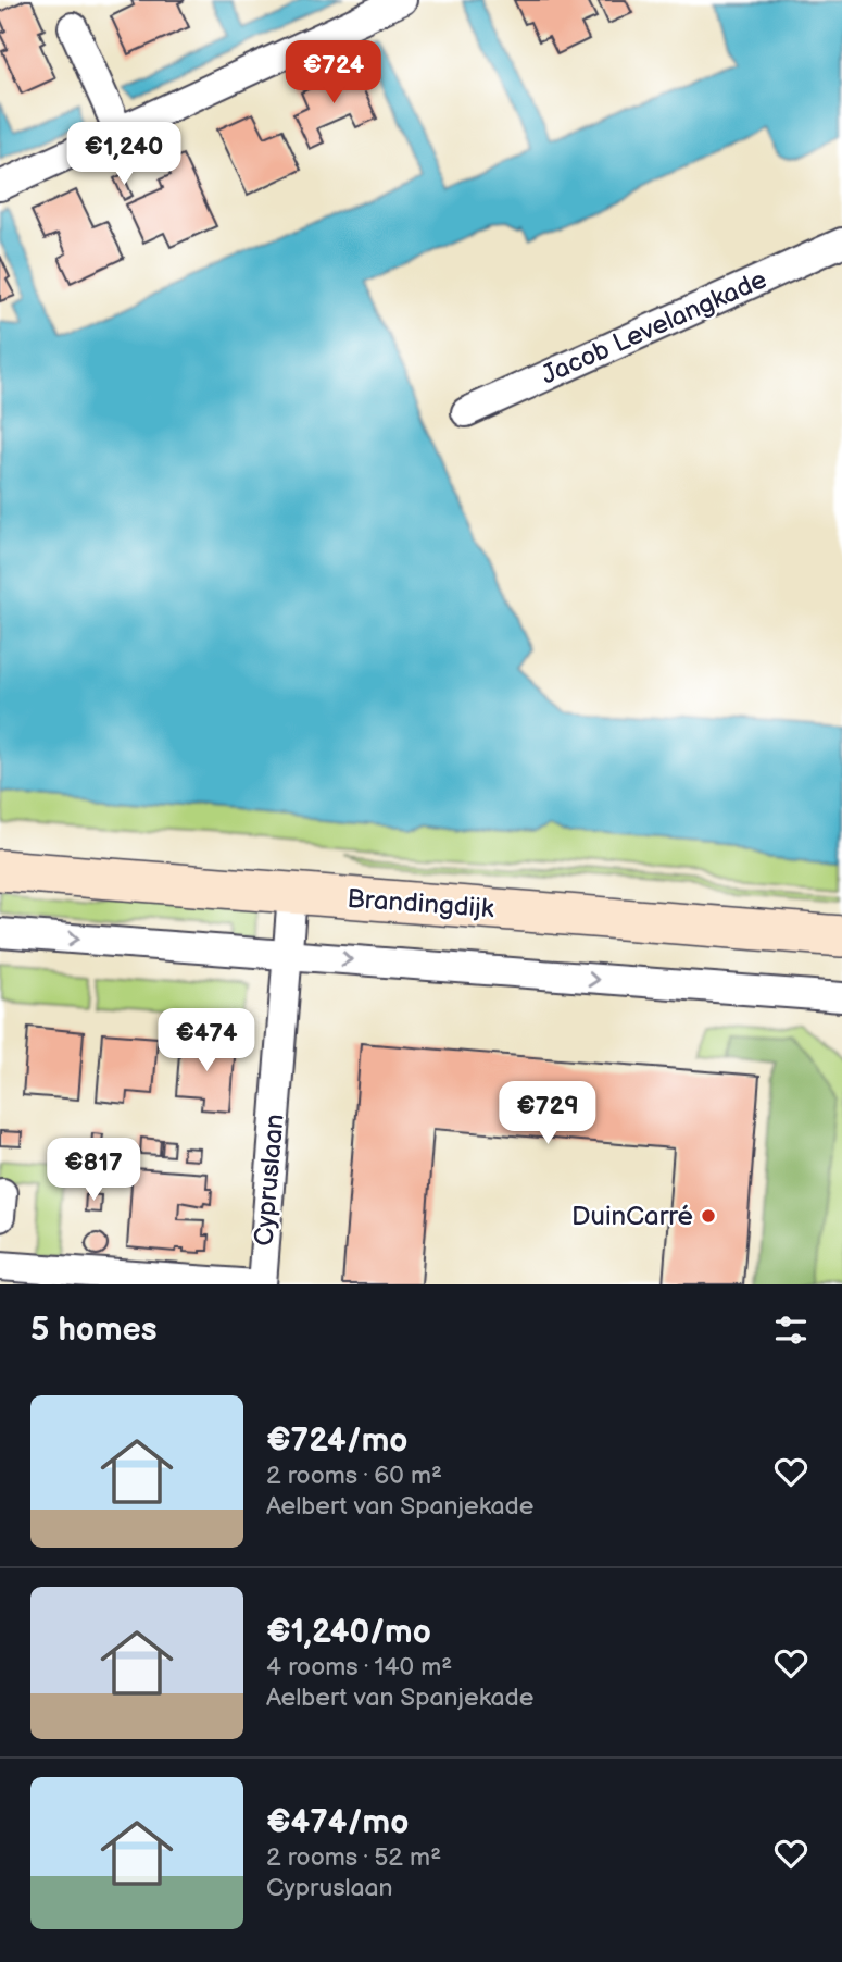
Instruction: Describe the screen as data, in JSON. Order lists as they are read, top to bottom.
{
  "streets": {
    "street": ["Jacob Levelangkade", "Brandingdijk", "Cypruslaan"]
  },
  "crossings": [
    ["Brandingdijk", "Cypruslaan"]
  ],
  "places": ["DuinCarré"],
  "page": {
    "price": [
      "€724",
      "€1,240",
      "€474",
      "€729",
      "€817"
    ],
    "heading": "5 homes",
    "list": [
      {
        "name": "€724/mo",
        "note": "2 rooms · 60 m² · Aelbert van Spanjekade"
      },
      {
        "name": "€1,240/mo",
        "note": "4 rooms · 140 m² · Aelbert van Spanjekade"
      },
      {
        "name": "€474/mo",
        "note": "2 rooms · 52 m² · Cypruslaan"
      }
    ]
  }
}
